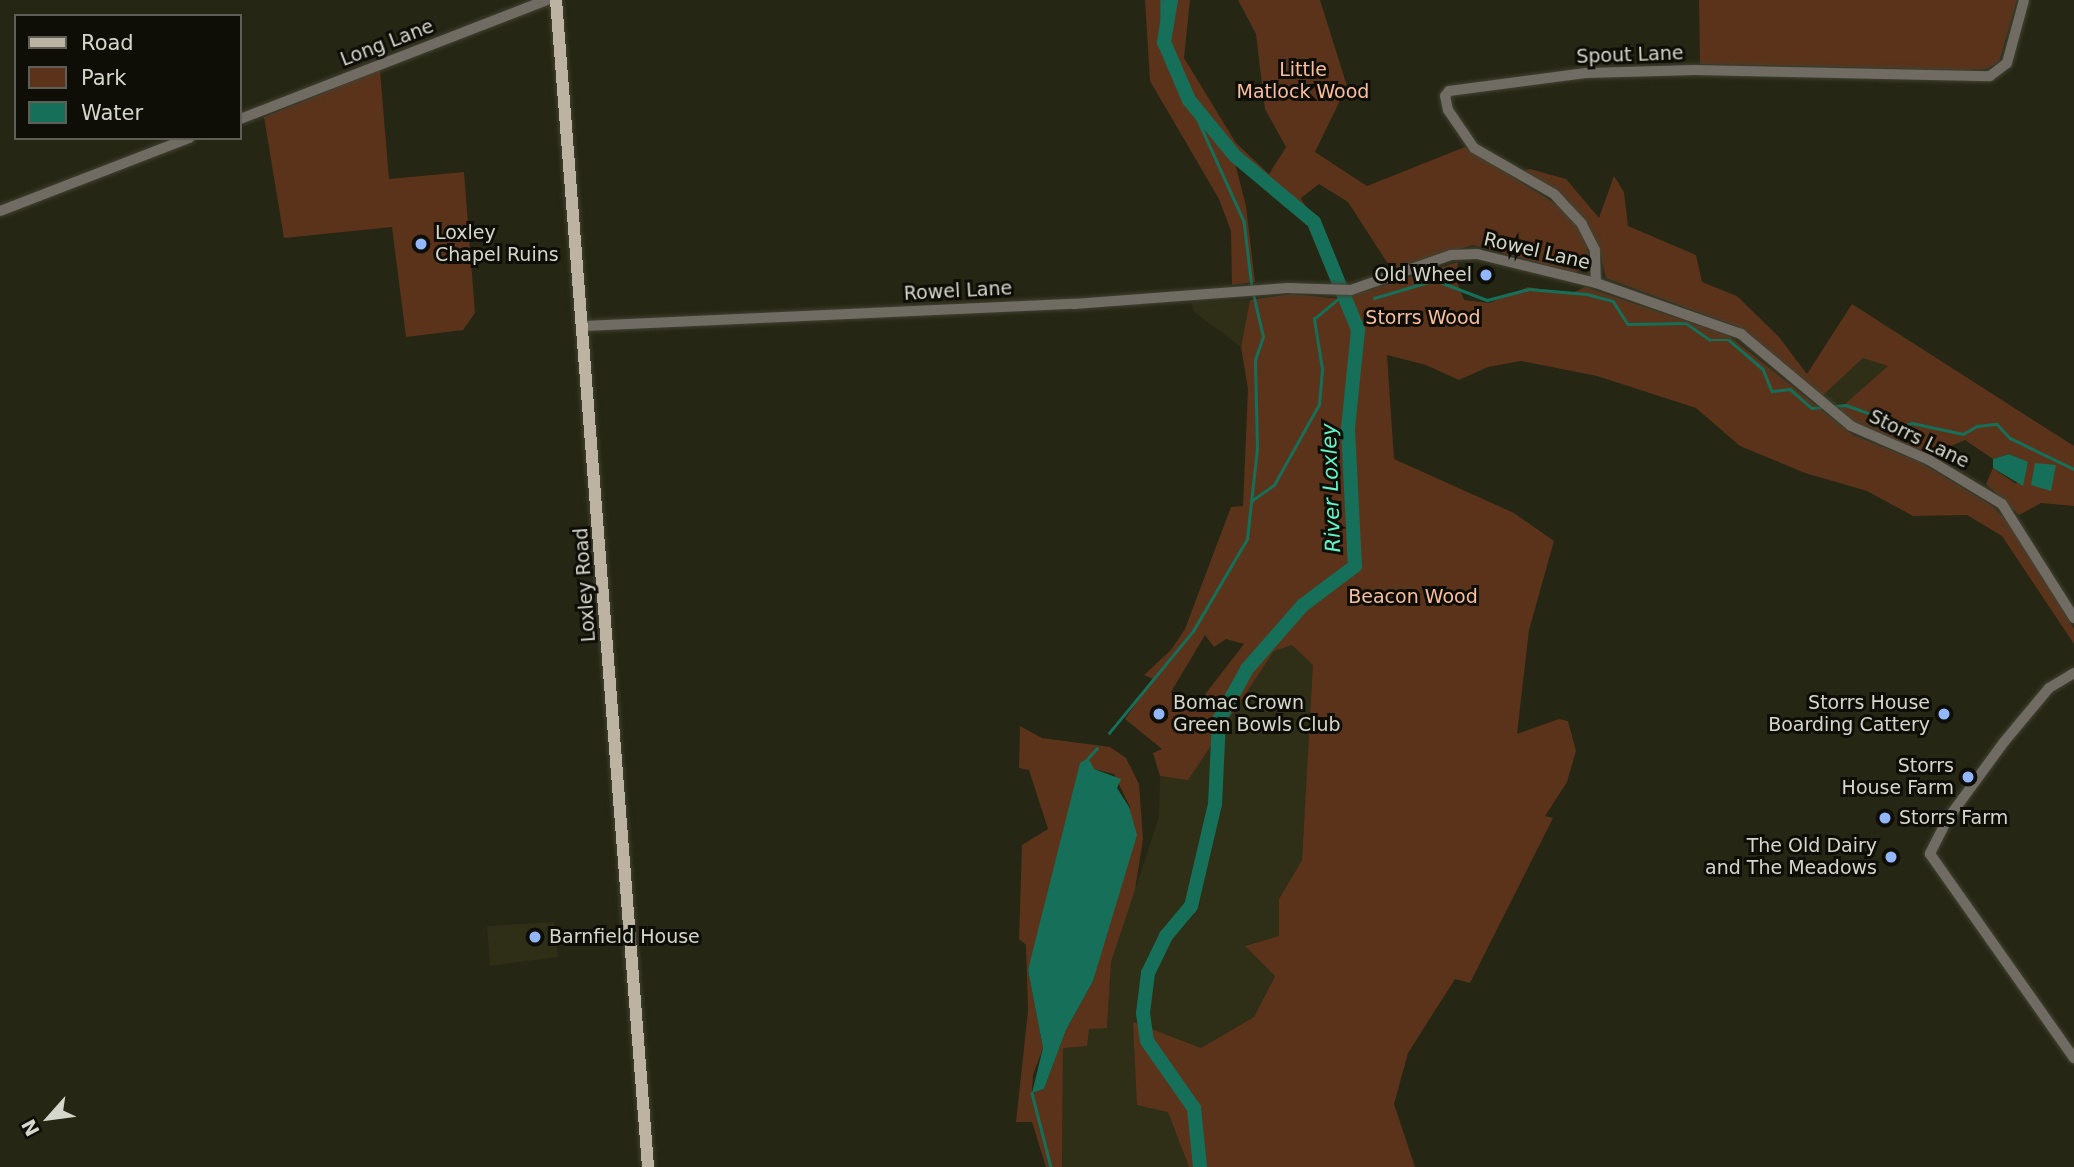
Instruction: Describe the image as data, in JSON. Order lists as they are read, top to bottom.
{
  "streets": {
    "main road": ["Loxley Road"],
    "street": [
      "Long Lane",
      "Spout Lane",
      "Rowel Lane",
      "Storrs Lane"
    ]
  },
  "crossings": [
    ["Spout Lane", "Rowel Lane"],
    ["Spout Lane", "Storrs Lane"],
    ["Rowel Lane", "Storrs Lane"],
    ["Rowel Lane", "Loxley Road"]
  ],
  "water": ["River Loxley"],
  "parks": ["Little Matlock Wood", "Storrs Wood", "Beacon Wood"],
  "places": [
    "Loxley Chapel Ruins",
    "Old Wheel",
    "Bomac Crown Green Bowls Club",
    "Storrs House Boarding Cattery",
    "Storrs House Farm",
    "Storrs Farm",
    "The Old Dairy and The Meadows",
    "Barnfield House"
  ],
  "legend": ["Road", "Park", "Water"],
  "north": "bottom left"
}
